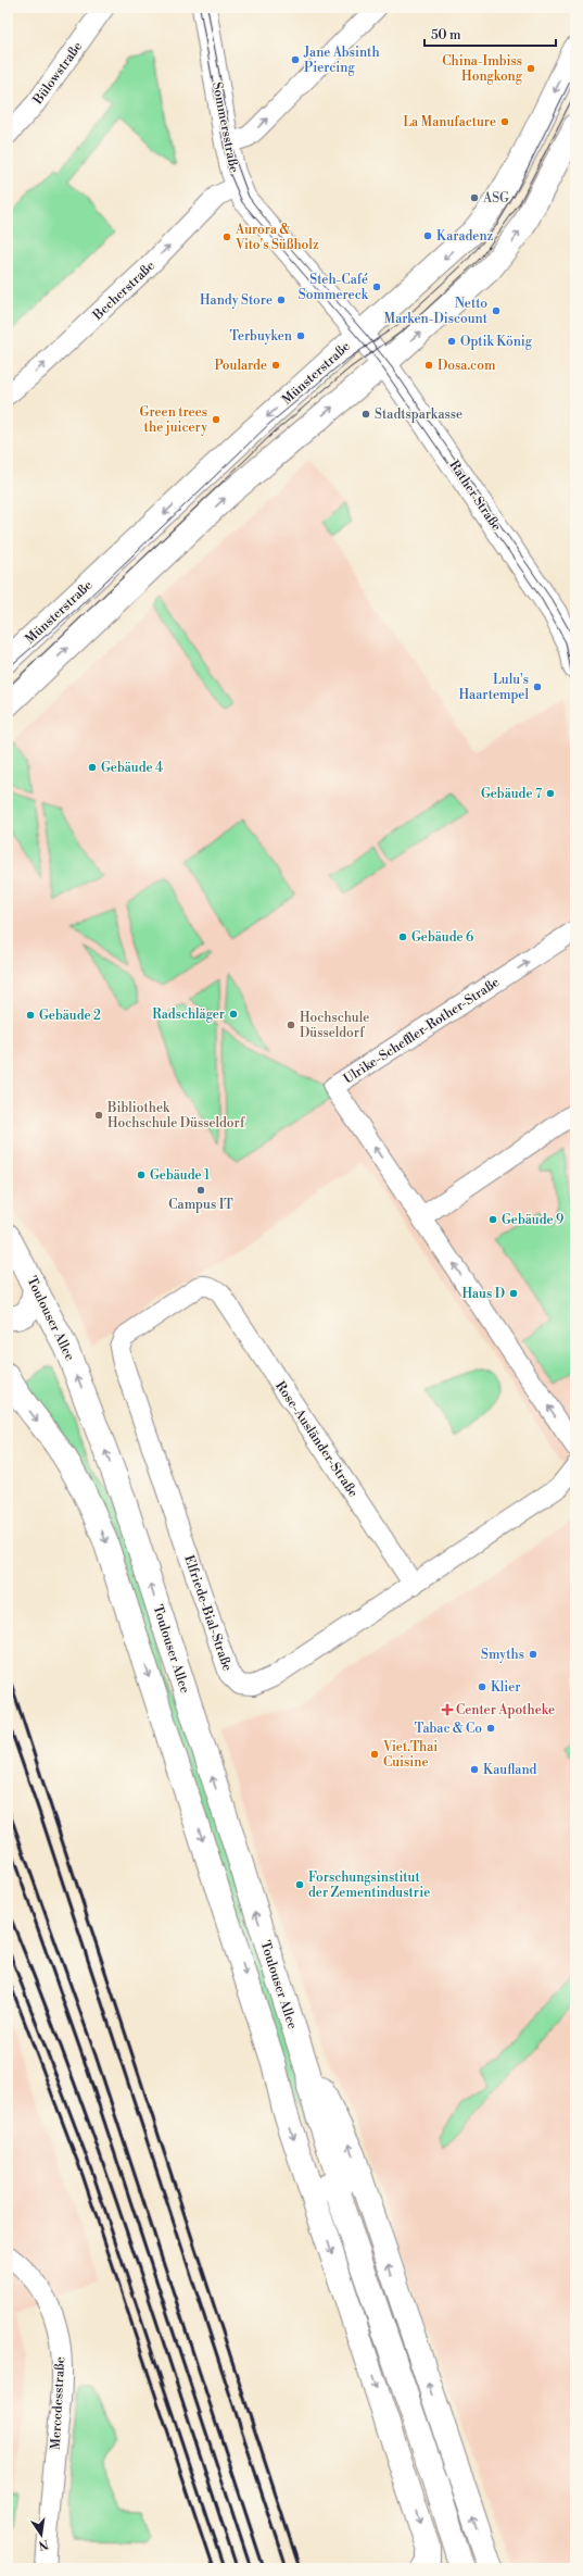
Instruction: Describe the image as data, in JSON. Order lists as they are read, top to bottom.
{
  "streets": {
    "main road": [
      "Sommersstraße",
      "Münsterstraße",
      "Rather Straße",
      "Toulouser Allee"
    ],
    "street": [
      "Bülowstraße",
      "Becherstraße",
      "Ulrike-Scheffler-Rother-Straße",
      "Rose-Ausländer-Straße",
      "Elfriede-Bial-Straße",
      "Mercedesstraße"
    ]
  },
  "crossings": [
    ["Sommersstraße", "Becherstraße"],
    ["Sommersstraße", "Münsterstraße"],
    ["Sommersstraße", "Rather Straße"],
    ["Münsterstraße", "Rather Straße"],
    ["Rose-Ausländer-Straße", "Elfriede-Bial-Straße"]
  ],
  "one_way": ["Becherstraße"],
  "places": {
    "other": [
      "Jane Absinth Piercing",
      "China-Imbiss Hongkong",
      "La Manufacture",
      "ASG",
      "Karadenz",
      "Aurora & Vito's Süßholz",
      "Steh-Café Sommereck",
      "Handy Store",
      "Netto Marken-Discount",
      "Terbuyken",
      "Optik König",
      "Poularde",
      "Dosa.com",
      "Stadtsparkasse",
      "Green trees the juicery",
      "Lulu's Haartempel",
      "Gebäude 4",
      "Gebäude 7",
      "Gebäude 6",
      "Radschläger",
      "Gebäude 2",
      "Hochschule Düsseldorf",
      "Bibliothek Hochschule Düsseldorf",
      "Gebäude 1",
      "Campus IT",
      "Gebäude 9",
      "Haus D",
      "Smyths",
      "Klier",
      "Tabac & Co",
      "Viet.Thai Cuisine",
      "Kaufland",
      "Forschungsinstitut der Zementindustrie"
    ],
    "health": ["Center Apotheke"]
  },
  "scale_bar": "50 m",
  "north": "bottom"
}
